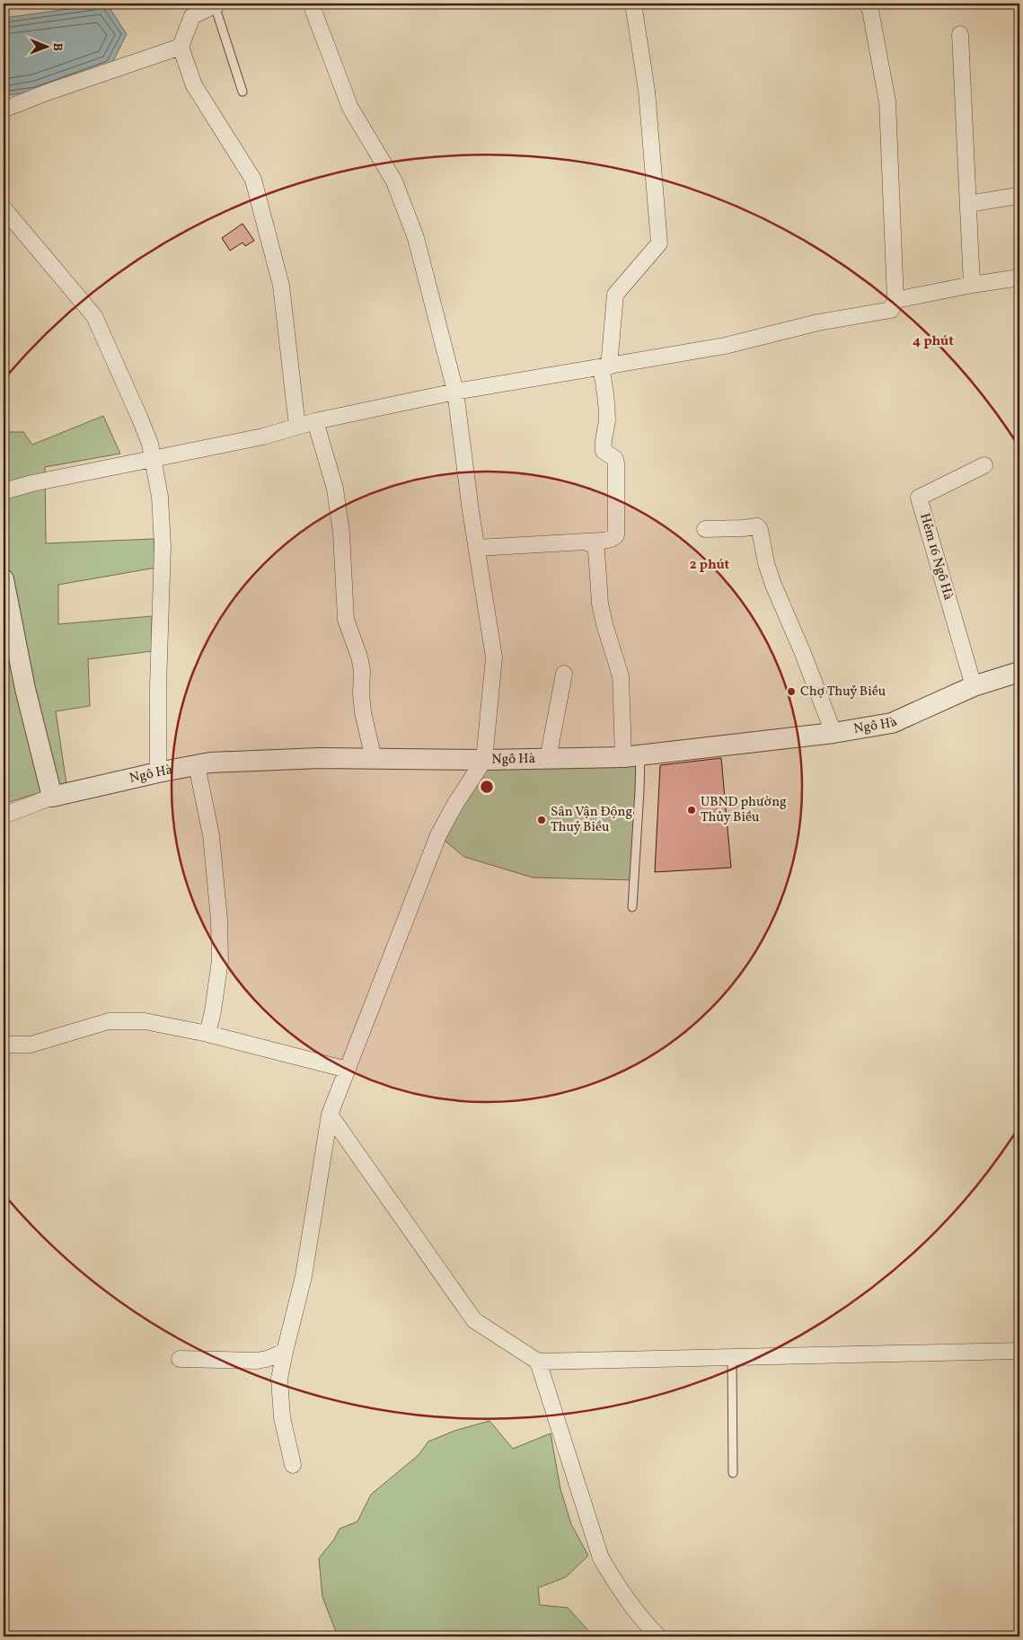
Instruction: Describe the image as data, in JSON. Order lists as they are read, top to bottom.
{
  "streets": {
    "street": ["Hẻm 16 Ngô Hà", "Ngô Hà"]
  },
  "crossings": [
    ["Hẻm 16 Ngô Hà", "Ngô Hà"]
  ],
  "places": ["Chợ Thuỷ Biều", "UBND phường Thủy Biều", "Sân Vận Động Thuỷ Biều"],
  "north": "right",
  "rings": ["4 phút", "2 phút"]
}
